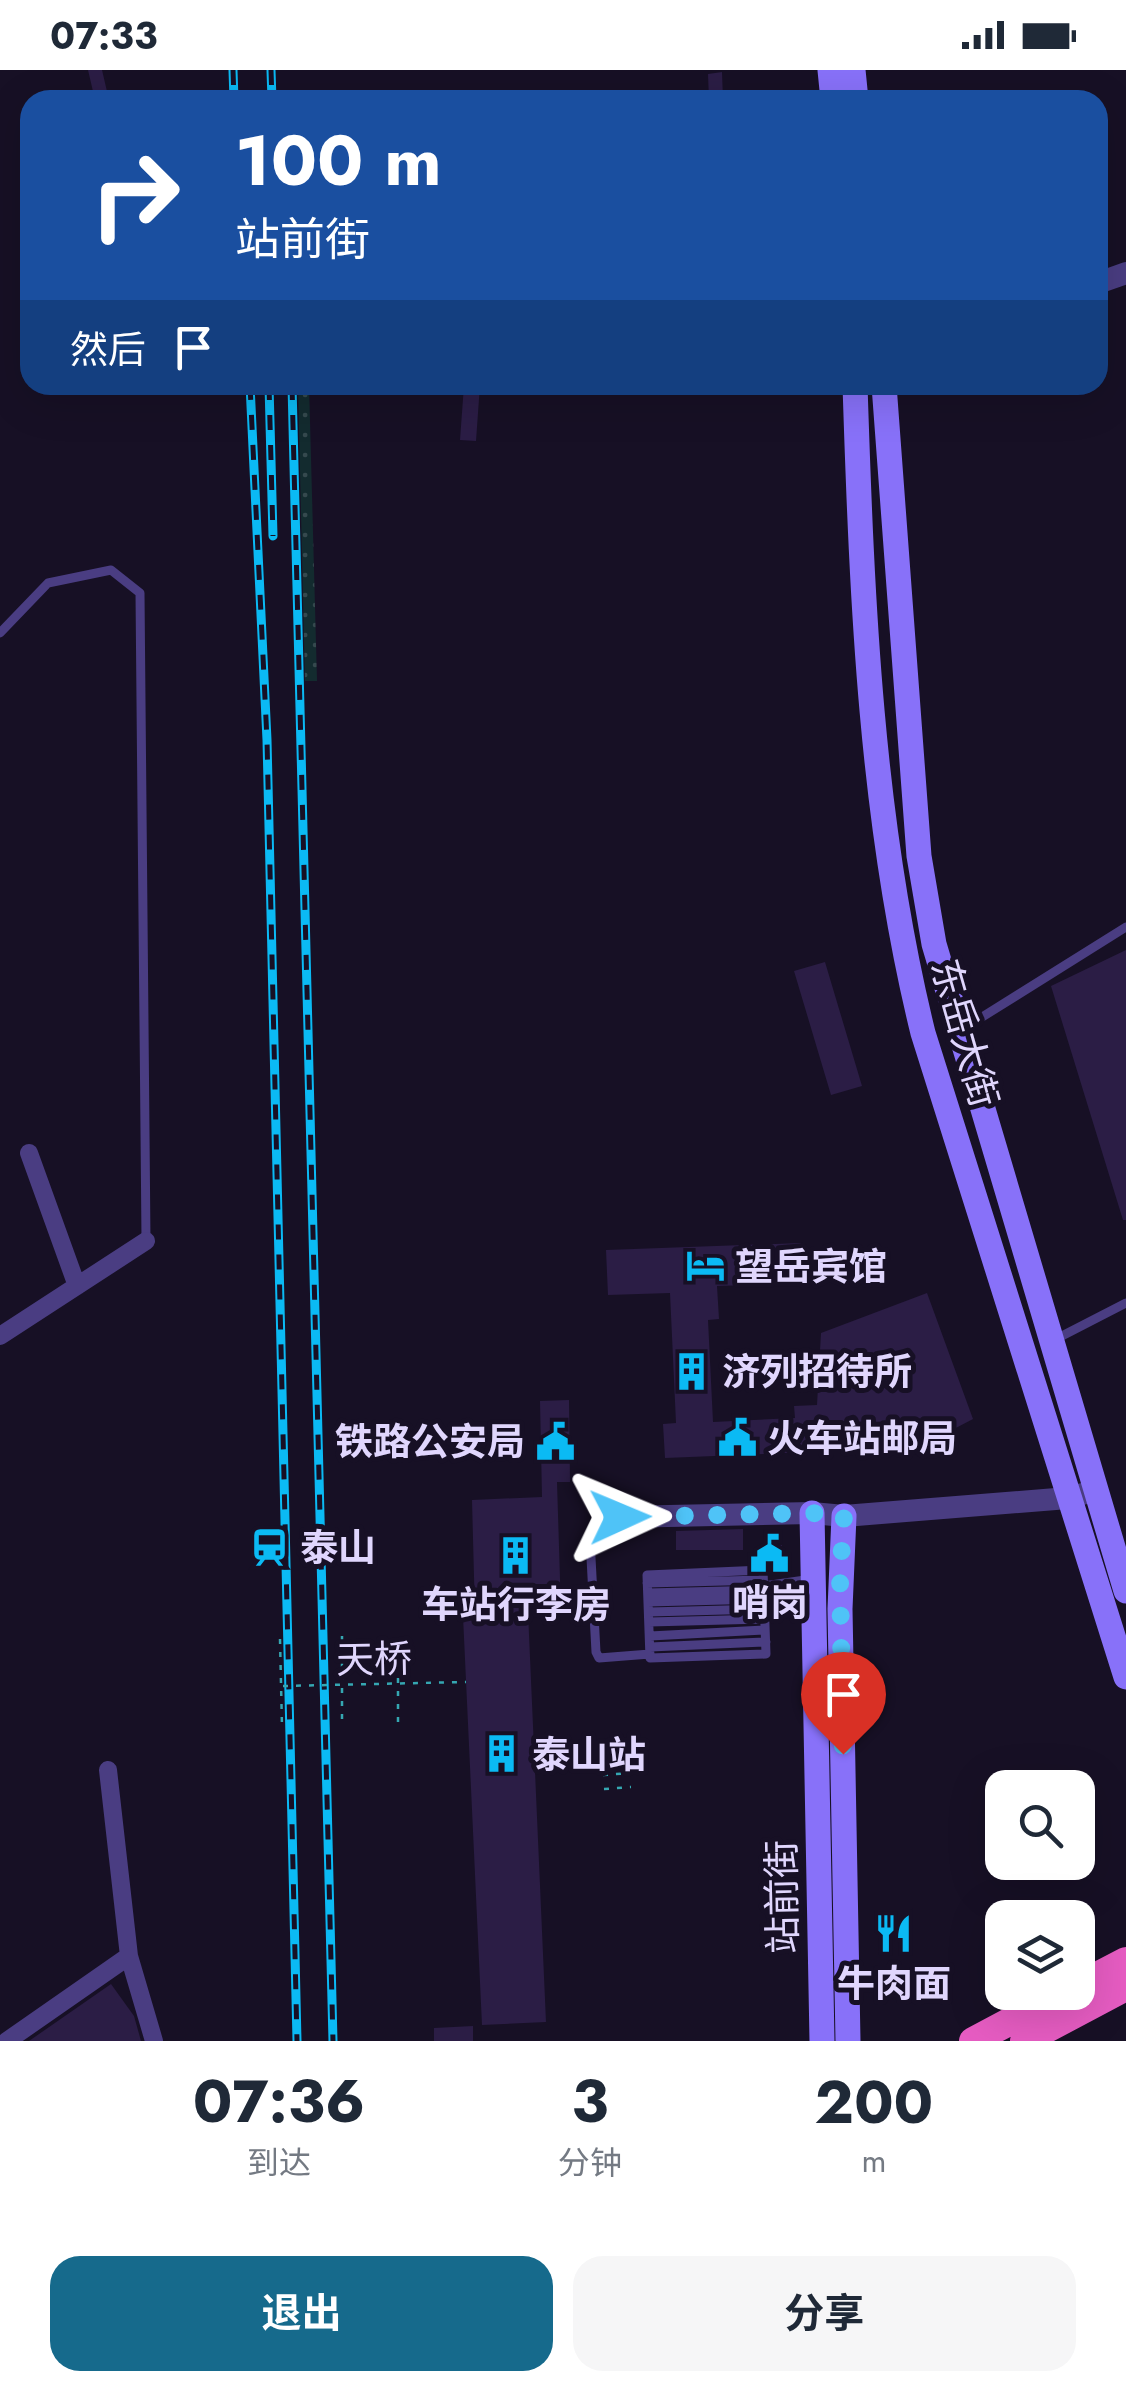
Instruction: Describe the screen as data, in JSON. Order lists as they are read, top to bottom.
{
  "streets": {
    "main road": ["东岳大街", "站前街"],
    "path": ["天桥"]
  },
  "places": {
    "hotel": ["望岳宾馆"],
    "building": ["济列招待所", "车站行李房", "泰山站"],
    "public building": ["火车站邮局", "铁路公安局", "哨岗"],
    "station": ["泰山"],
    "restaurant": ["牛肉面"]
  },
  "page": {
    "status": "07:33",
    "turn": ["100 m", "站前街"],
    "then": "然后",
    "eta": [
      "07:36",
      "到达",
      "3",
      "分钟",
      "200",
      "m"
    ],
    "buttons": ["退出", "分享"]
  }
}
